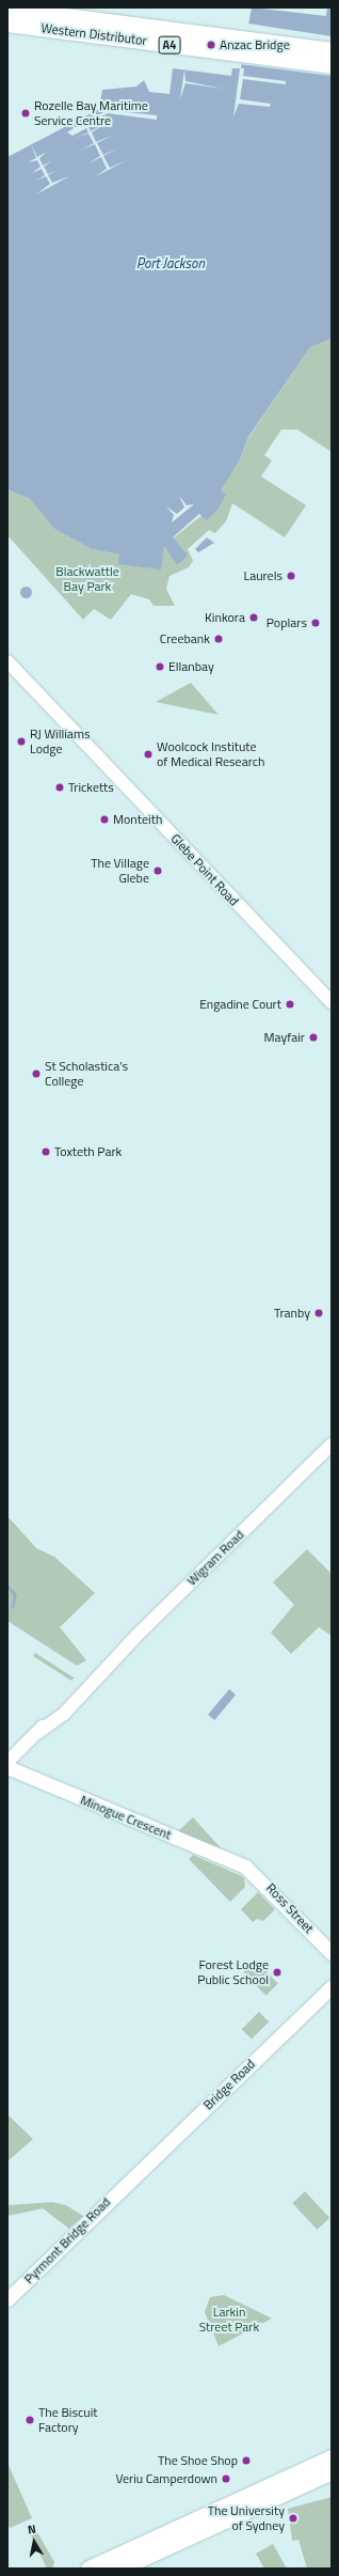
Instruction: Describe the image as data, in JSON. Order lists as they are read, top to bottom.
{
  "streets": {
    "highway": ["Western Distributor", "A4"],
    "main road": [
      "Minogue Crescent",
      "Ross Street",
      "Bridge Road",
      "Pyrmont Bridge Road"
    ],
    "street": ["Glebe Point Road", "Wigram Road"]
  },
  "crossings": [
    ["Minogue Crescent", "Ross Street"],
    ["Bridge Road", "Pyrmont Bridge Road"]
  ],
  "water": ["Port Jackson"],
  "parks": ["Blackwattle Bay Park", "Larkin Street Park"],
  "places": [
    "Anzac Bridge",
    "Rozelle Bay Maritime Service Centre",
    "Laurels",
    "Kinkora",
    "Poplars",
    "Creebank",
    "Ellanbay",
    "RJ Williams Lodge",
    "Woolcock Institute of Medical Research",
    "Tricketts",
    "Monteith",
    "The Village Glebe",
    "Engadine Court",
    "Mayfair",
    "St Scholastica's College",
    "Toxteth Park",
    "Tranby",
    "Forest Lodge Public School",
    "The Biscuit Factory",
    "The Shoe Shop",
    "Veriu Camperdown",
    "The University of Sydney"
  ],
  "north": "top"
}
